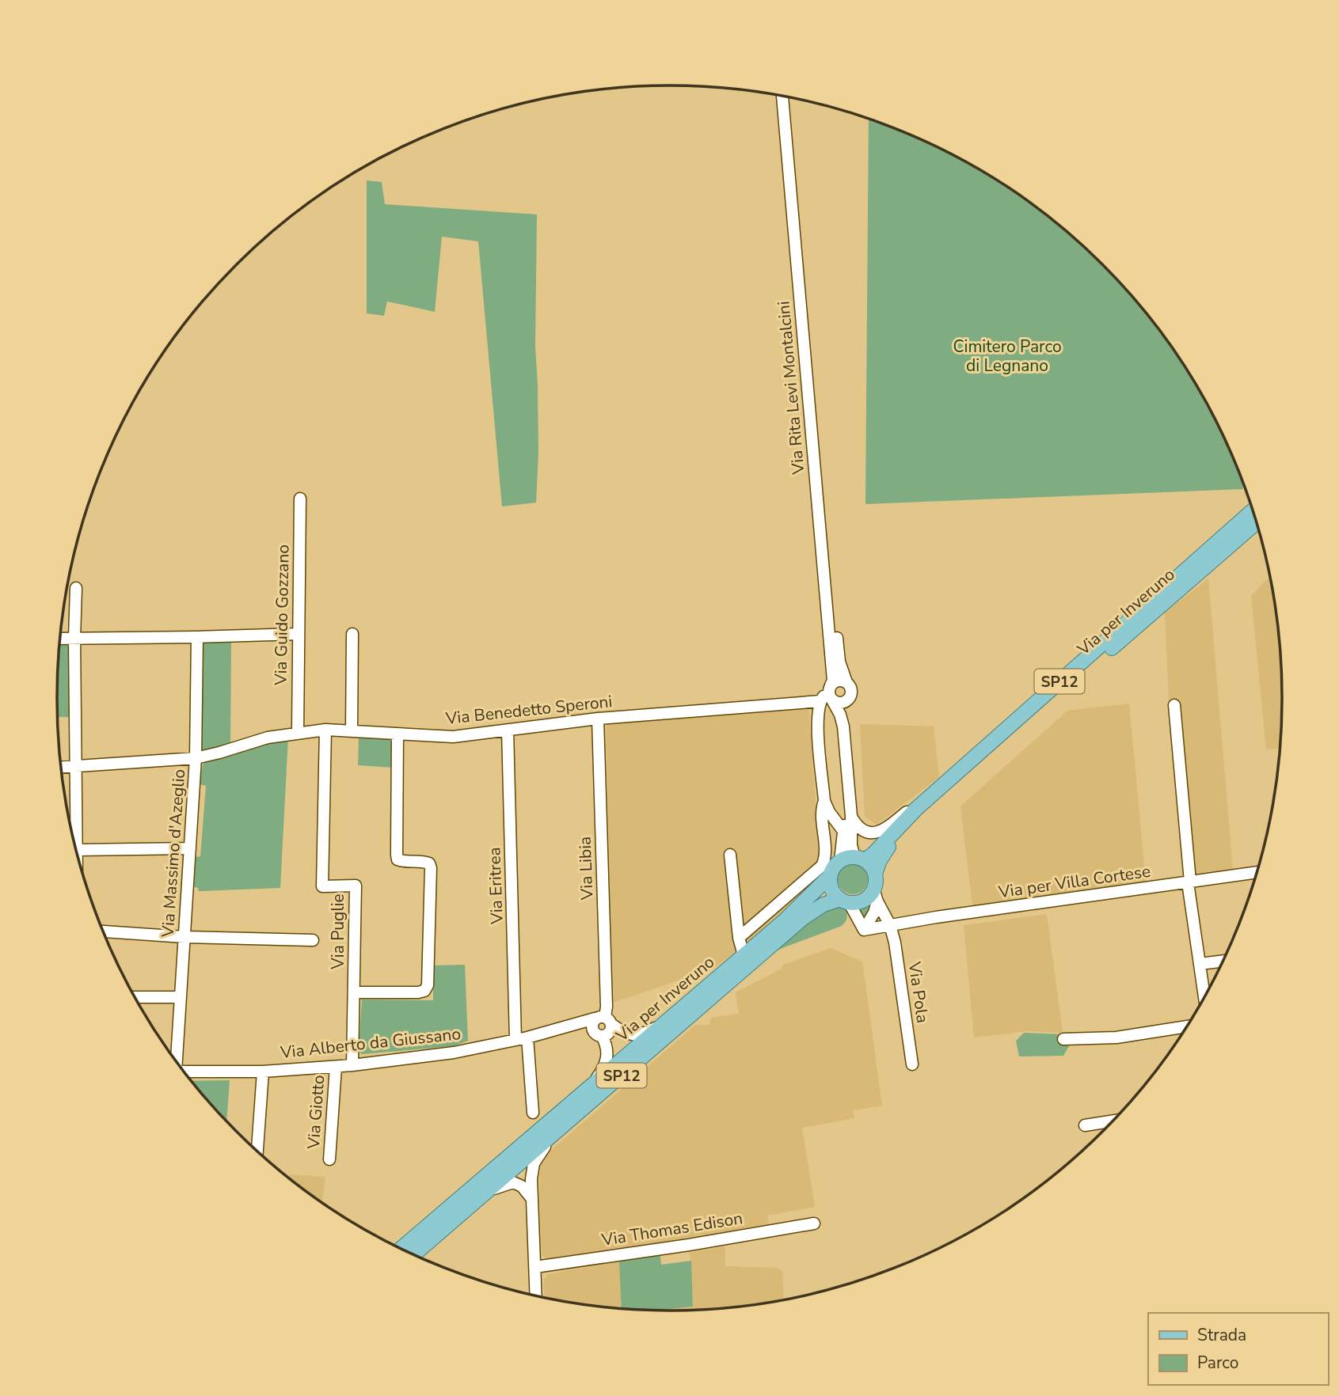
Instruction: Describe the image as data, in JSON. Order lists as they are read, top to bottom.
{
  "streets": {
    "main road": ["Via per Inveruno", "SP12"],
    "street": [
      "Via Rita Levi Montalcini",
      "Via Guido Gozzano",
      "Via Benedetto Speroni",
      "Via Massimo d'Azeglio",
      "Via Libia",
      "Via per Villa Cortese",
      "Via Eritrea",
      "Via Puglie",
      "Via Pola",
      "Via Alberto da Giussano",
      "Via Giotto",
      "Via Thomas Edison"
    ]
  },
  "crossings": [
    ["Via Rita Levi Montalcini", "Via per Inveruno"],
    ["Via Rita Levi Montalcini", "Via Benedetto Speroni"],
    ["Via Guido Gozzano", "Via Benedetto Speroni"],
    ["Via Benedetto Speroni", "Via Massimo d'Azeglio"],
    ["Via Benedetto Speroni", "Via Libia"],
    ["Via Benedetto Speroni", "Via Eritrea"],
    ["Via Benedetto Speroni", "Via Puglie"],
    ["Via Libia", "Via Alberto da Giussano"],
    ["Via per Villa Cortese", "Via Pola"],
    ["Via Eritrea", "Via Alberto da Giussano"],
    ["Via Puglie", "Via Alberto da Giussano"],
    ["Via Alberto da Giussano", "Via Giotto"]
  ],
  "parks": ["Cimitero Parco di Legnano"],
  "legend": ["Strada", "Parco"]
}
